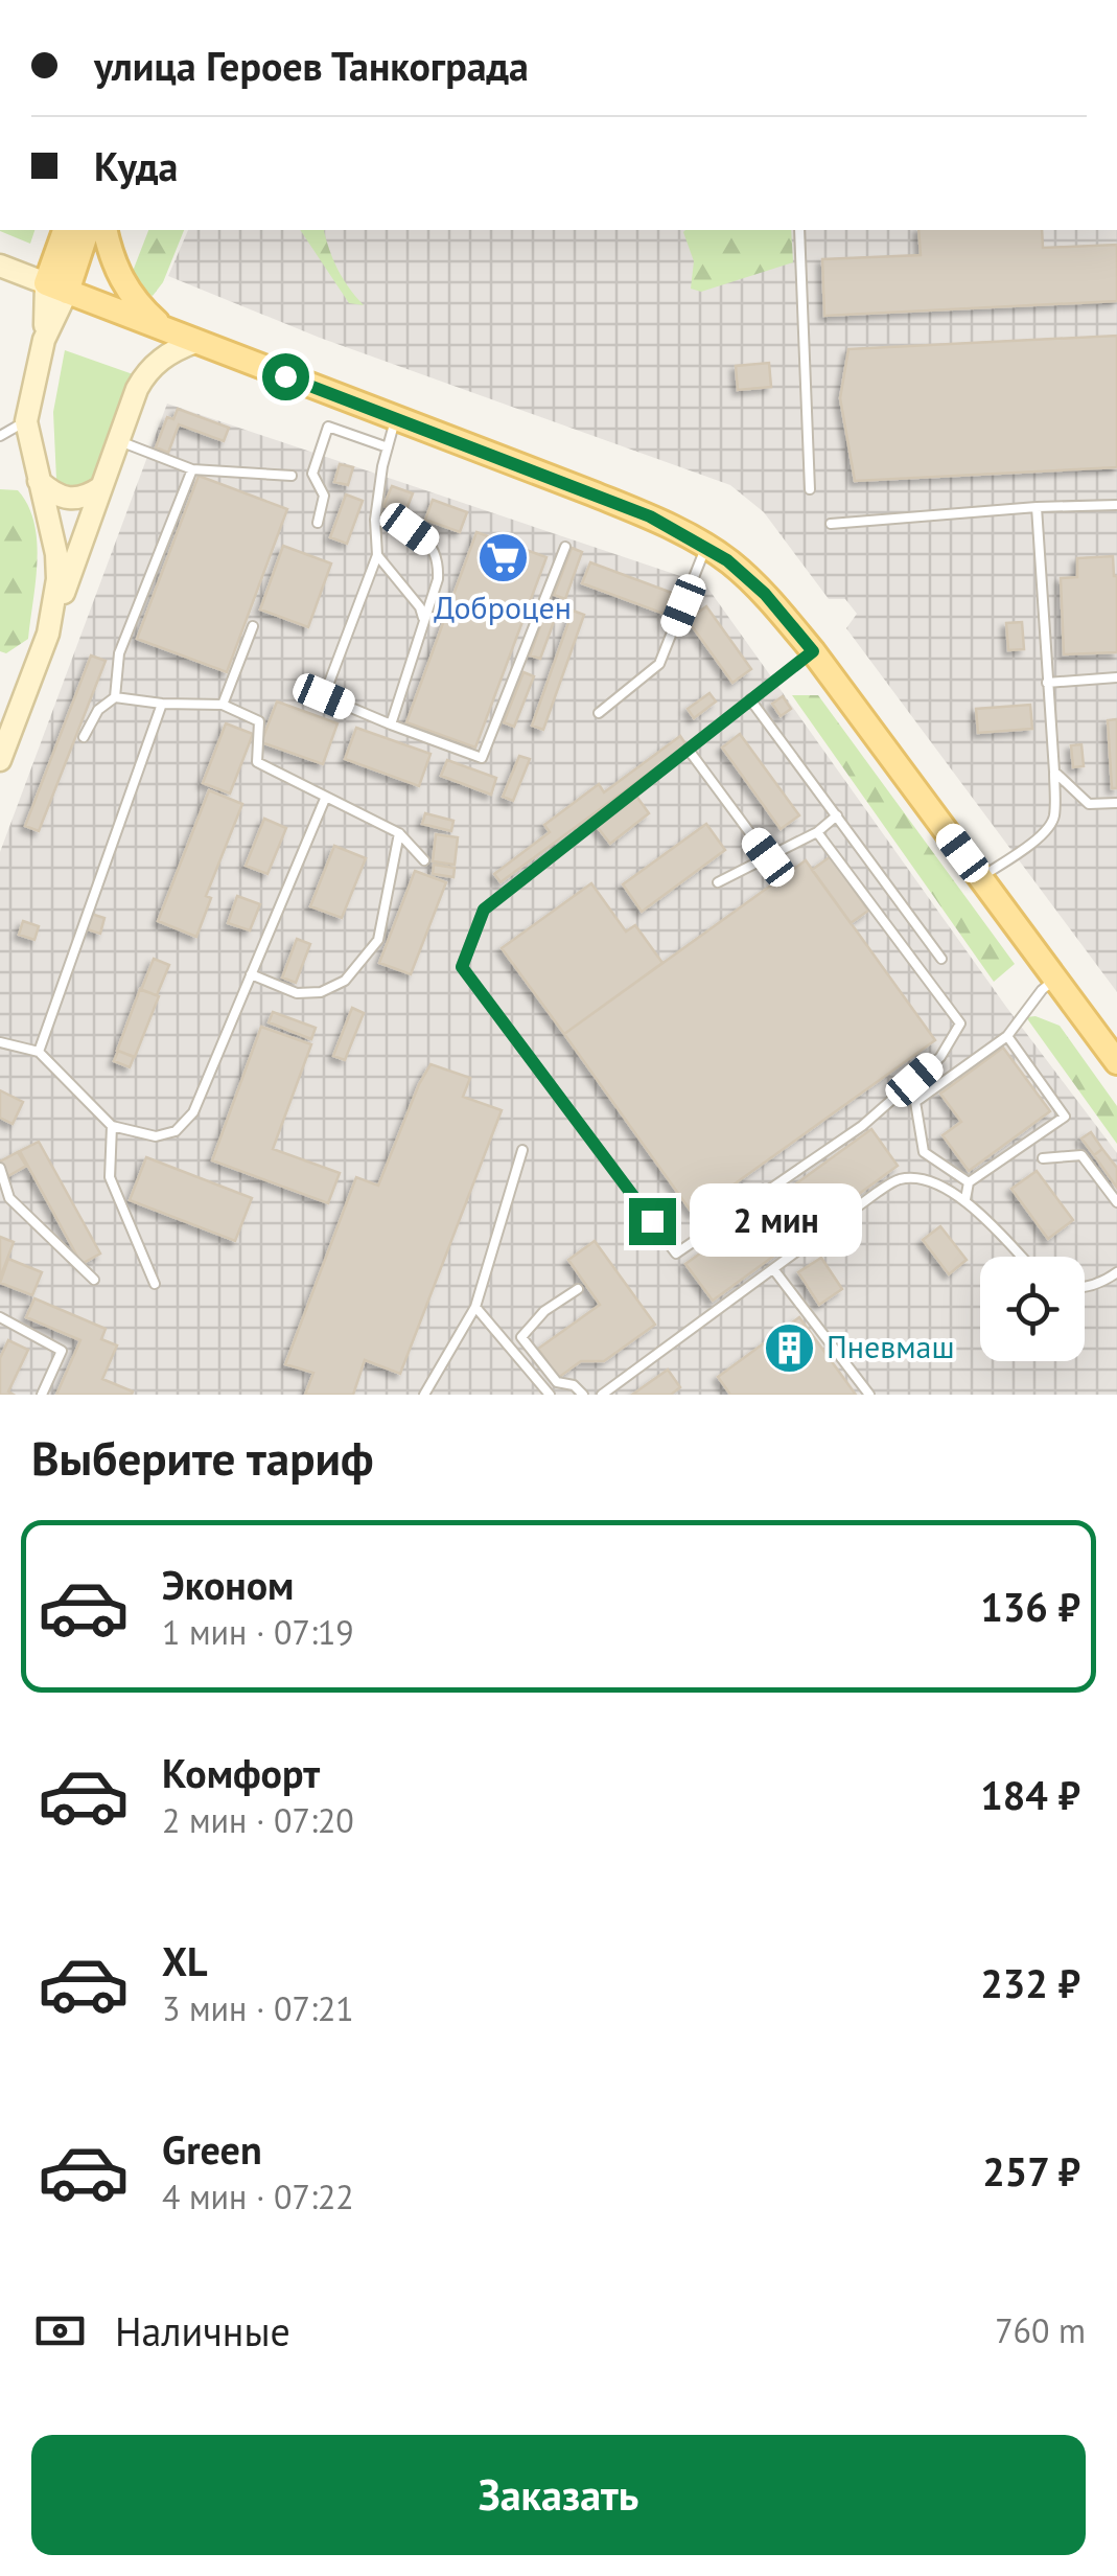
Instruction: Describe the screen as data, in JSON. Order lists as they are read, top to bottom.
{
  "places": {
    "supermarket": ["Доброцен"],
    "building": ["Пневмаш"]
  },
  "page": {
    "banner": ["улица Героев Танкограда", "Куда"],
    "bubble": "2 мин",
    "heading": "Выберите тариф",
    "list": [
      {
        "name": "Эконом",
        "note": "1 мин · 07:19",
        "value": "136 ₽"
      },
      {
        "name": "Комфорт",
        "note": "2 мин · 07:20",
        "value": "184 ₽"
      },
      {
        "name": "XL",
        "note": "3 мин · 07:21",
        "value": "232 ₽"
      },
      {
        "name": "Green",
        "note": "4 мин · 07:22",
        "value": "257 ₽"
      }
    ],
    "pay": ["Наличные", "760 m"],
    "buttons": "Заказать"
  }
}
